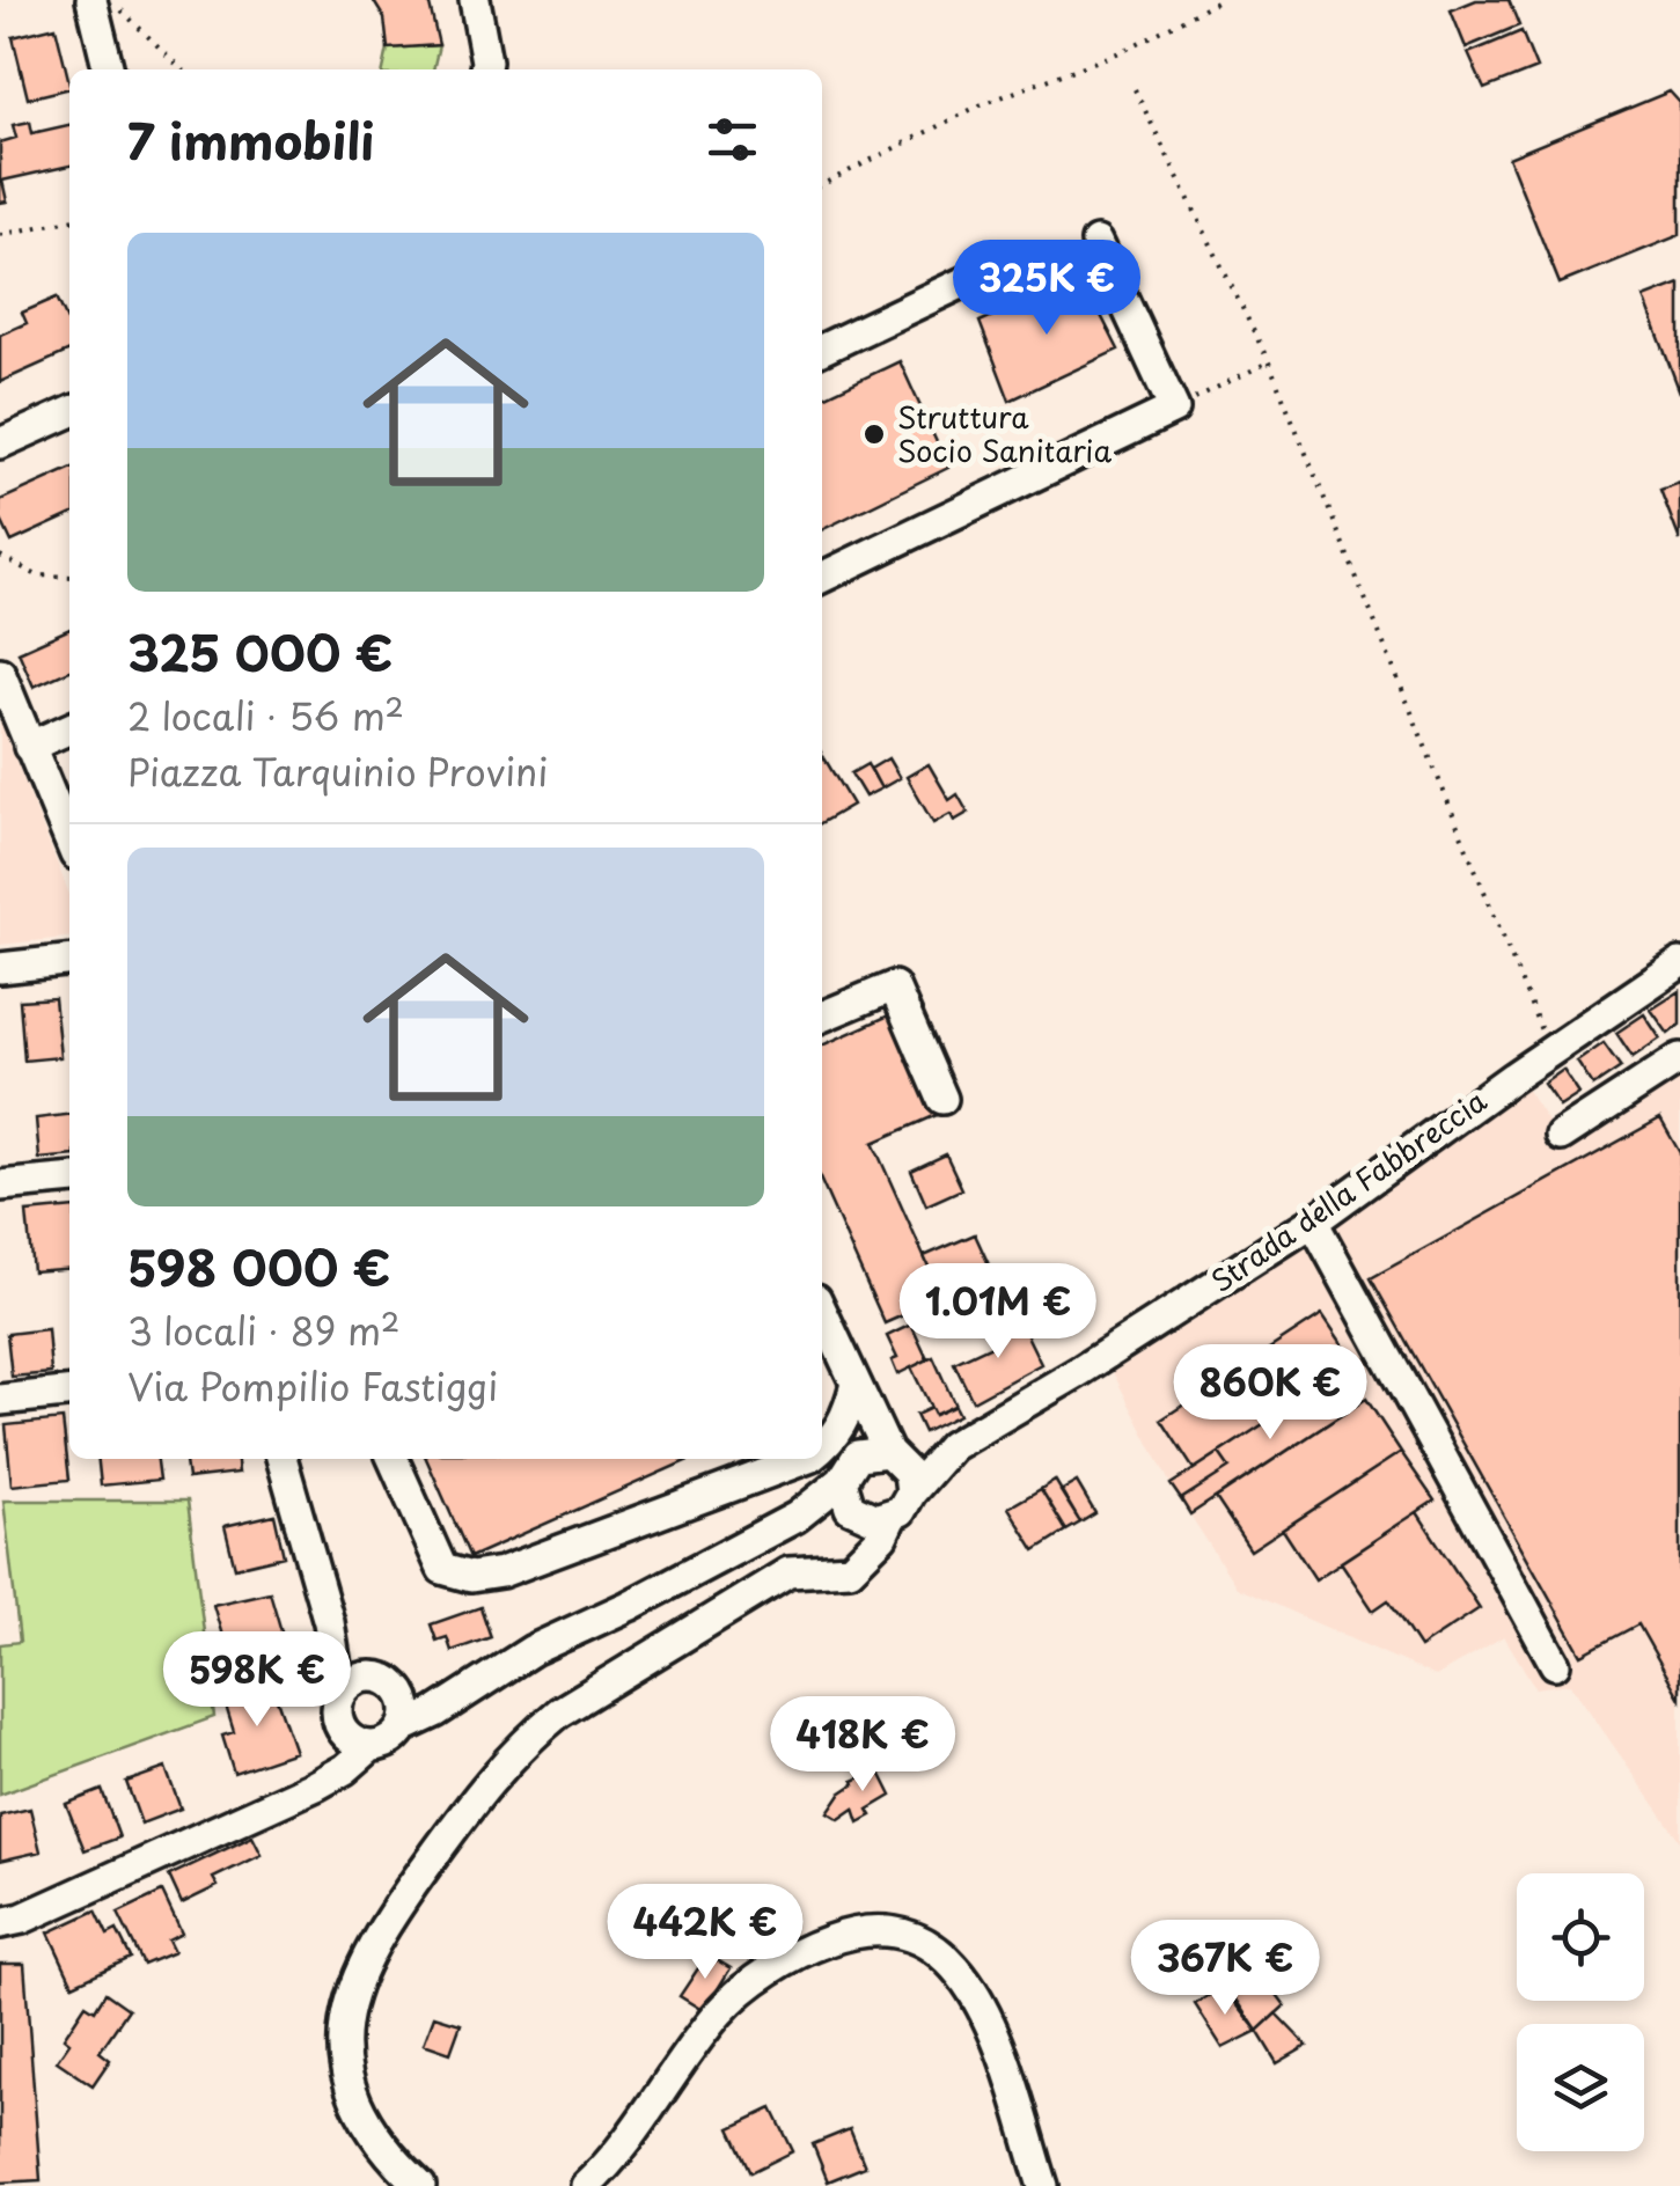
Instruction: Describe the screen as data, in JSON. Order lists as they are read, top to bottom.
{
  "streets": {
    "street": ["Strada della Fabbreccia"]
  },
  "places": ["Struttura Socio Sanitaria"],
  "page": {
    "heading": "7 immobili",
    "list": [
      {
        "name": "325 000 €",
        "note": "2 locali · 56 m² · Piazza Tarquinio Provini"
      },
      {
        "name": "598 000 €",
        "note": "3 locali · 89 m² · Via Pompilio Fastiggi"
      }
    ],
    "price": [
      "325K €",
      "1.01M €",
      "860K €",
      "598K €",
      "418K €",
      "442K €",
      "367K €"
    ]
  }
}
